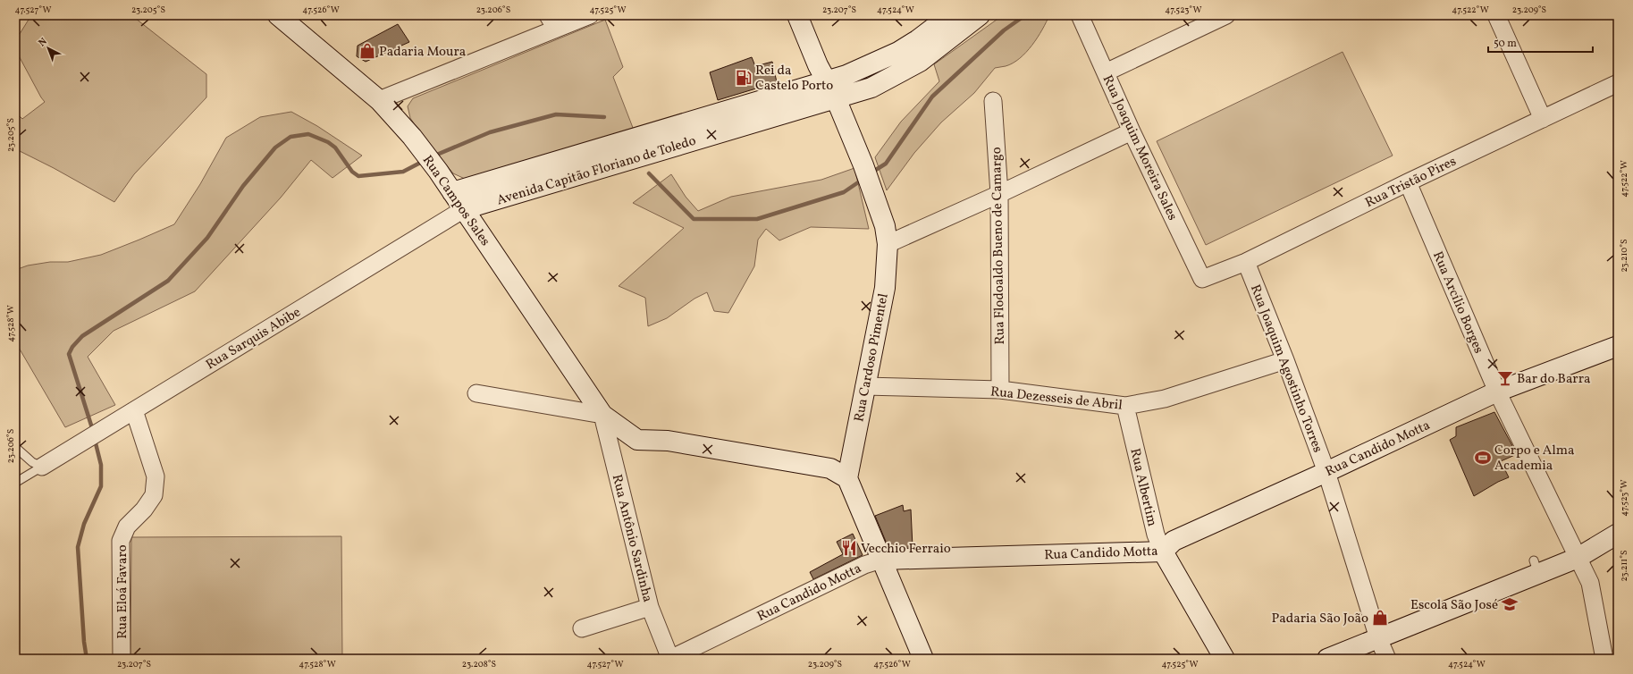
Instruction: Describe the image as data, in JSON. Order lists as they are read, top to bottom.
{
  "streets": {
    "street": [
      "Rua Joaquim Moreira Sales",
      "Avenida Capitão Floriano de Toledo",
      "Rua Tristão Pires",
      "Rua Campos Sales",
      "Rua Flodoaldo Bueno de Camargo",
      "Rua Arcílio Borges",
      "Rua Sarquis Abibe",
      "Rua Cardoso Pimentel",
      "Rua Joaquim Agostinho Torres",
      "Rua Dezesseis de Abril",
      "Rua Candido Motta",
      "Rua Albertim",
      "Rua Antônio Sardinha",
      "Rua Eloá Favaro"
    ]
  },
  "crossings": [
    ["Rua Joaquim Moreira Sales", "Rua Tristão Pires"],
    ["Avenida Capitão Floriano de Toledo", "Rua Campos Sales"],
    ["Avenida Capitão Floriano de Toledo", "Rua Sarquis Abibe"],
    ["Avenida Capitão Floriano de Toledo", "Rua Cardoso Pimentel"],
    ["Rua Tristão Pires", "Rua Arcílio Borges"],
    ["Rua Tristão Pires", "Rua Joaquim Agostinho Torres"],
    ["Rua Campos Sales", "Rua Sarquis Abibe"],
    ["Rua Campos Sales", "Rua Antônio Sardinha"],
    ["Rua Flodoaldo Bueno de Camargo", "Rua Dezesseis de Abril"],
    ["Rua Arcílio Borges", "Rua Candido Motta"],
    ["Rua Sarquis Abibe", "Rua Eloá Favaro"],
    ["Rua Cardoso Pimentel", "Rua Dezesseis de Abril"],
    ["Rua Joaquim Agostinho Torres", "Rua Dezesseis de Abril"],
    ["Rua Joaquim Agostinho Torres", "Rua Candido Motta"],
    ["Rua Dezesseis de Abril", "Rua Albertim"],
    ["Rua Candido Motta", "Rua Albertim"],
    ["Rua Candido Motta", "Rua Antônio Sardinha"]
  ],
  "places": {
    "shop": ["Padaria Moura", "Padaria São João"],
    "fuel station": ["Rei da Castelo Porto"],
    "bar": ["Bar do Barra"],
    "sports": ["Corpo e Alma Academia"],
    "restaurant": ["Vecchio Ferraio"],
    "school or university": ["Escola São José"]
  },
  "scale_bar": "50 m",
  "north": "top left",
  "coordinates": [
    "47.527°W",
    "23.205°S",
    "47.526°W",
    "23.206°S",
    "47.525°W",
    "23.207°S",
    "47.524°W",
    "47.523°W",
    "47.522°W",
    "23.209°S",
    "23.210°S",
    "47.528°W",
    "23.211°S",
    "23.208°S"
  ]
}
